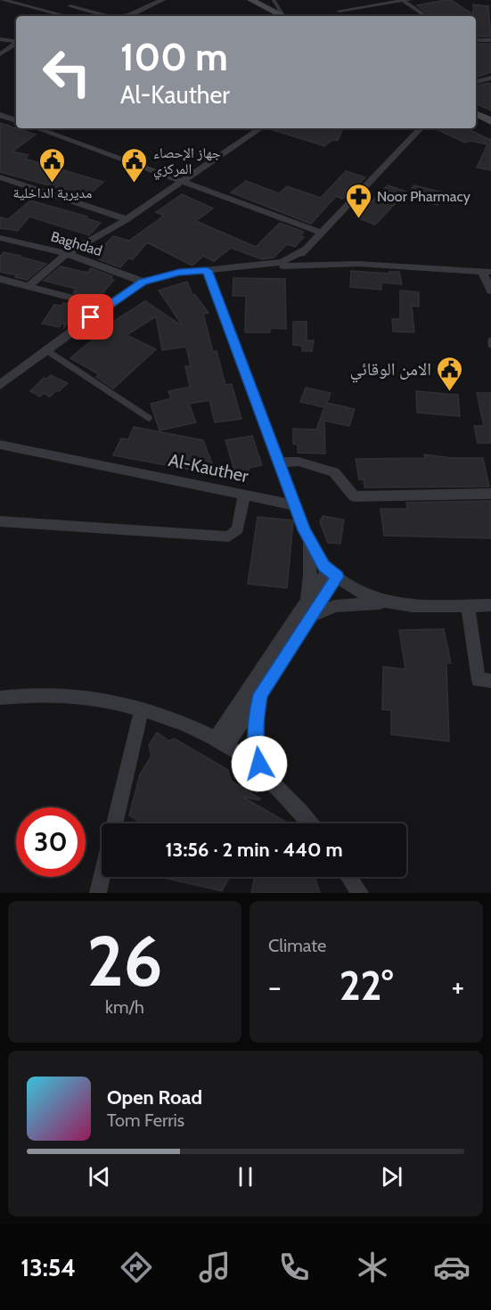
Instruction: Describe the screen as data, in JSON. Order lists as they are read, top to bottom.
{
  "streets": {
    "street": ["Baghdad", "Al-Kauther"]
  },
  "places": {
    "public building": ["مديرية الداخلية", "جهاز الإحصاء المركزي", "الامن الوقائي"],
    "pharmacy": ["Noor Pharmacy"]
  },
  "page": {
    "turn": ["100 m", "Al-Kauther"],
    "limit": "30",
    "trip": "13:56 · 2 min · 440 m",
    "tile": [
      ["26", "km/h"],
      "Climate"
    ],
    "heat": ["−", "22°", "+"],
    "song": ["Open Road", "Tom Ferris"],
    "tabs": "13:54"
  }
}
